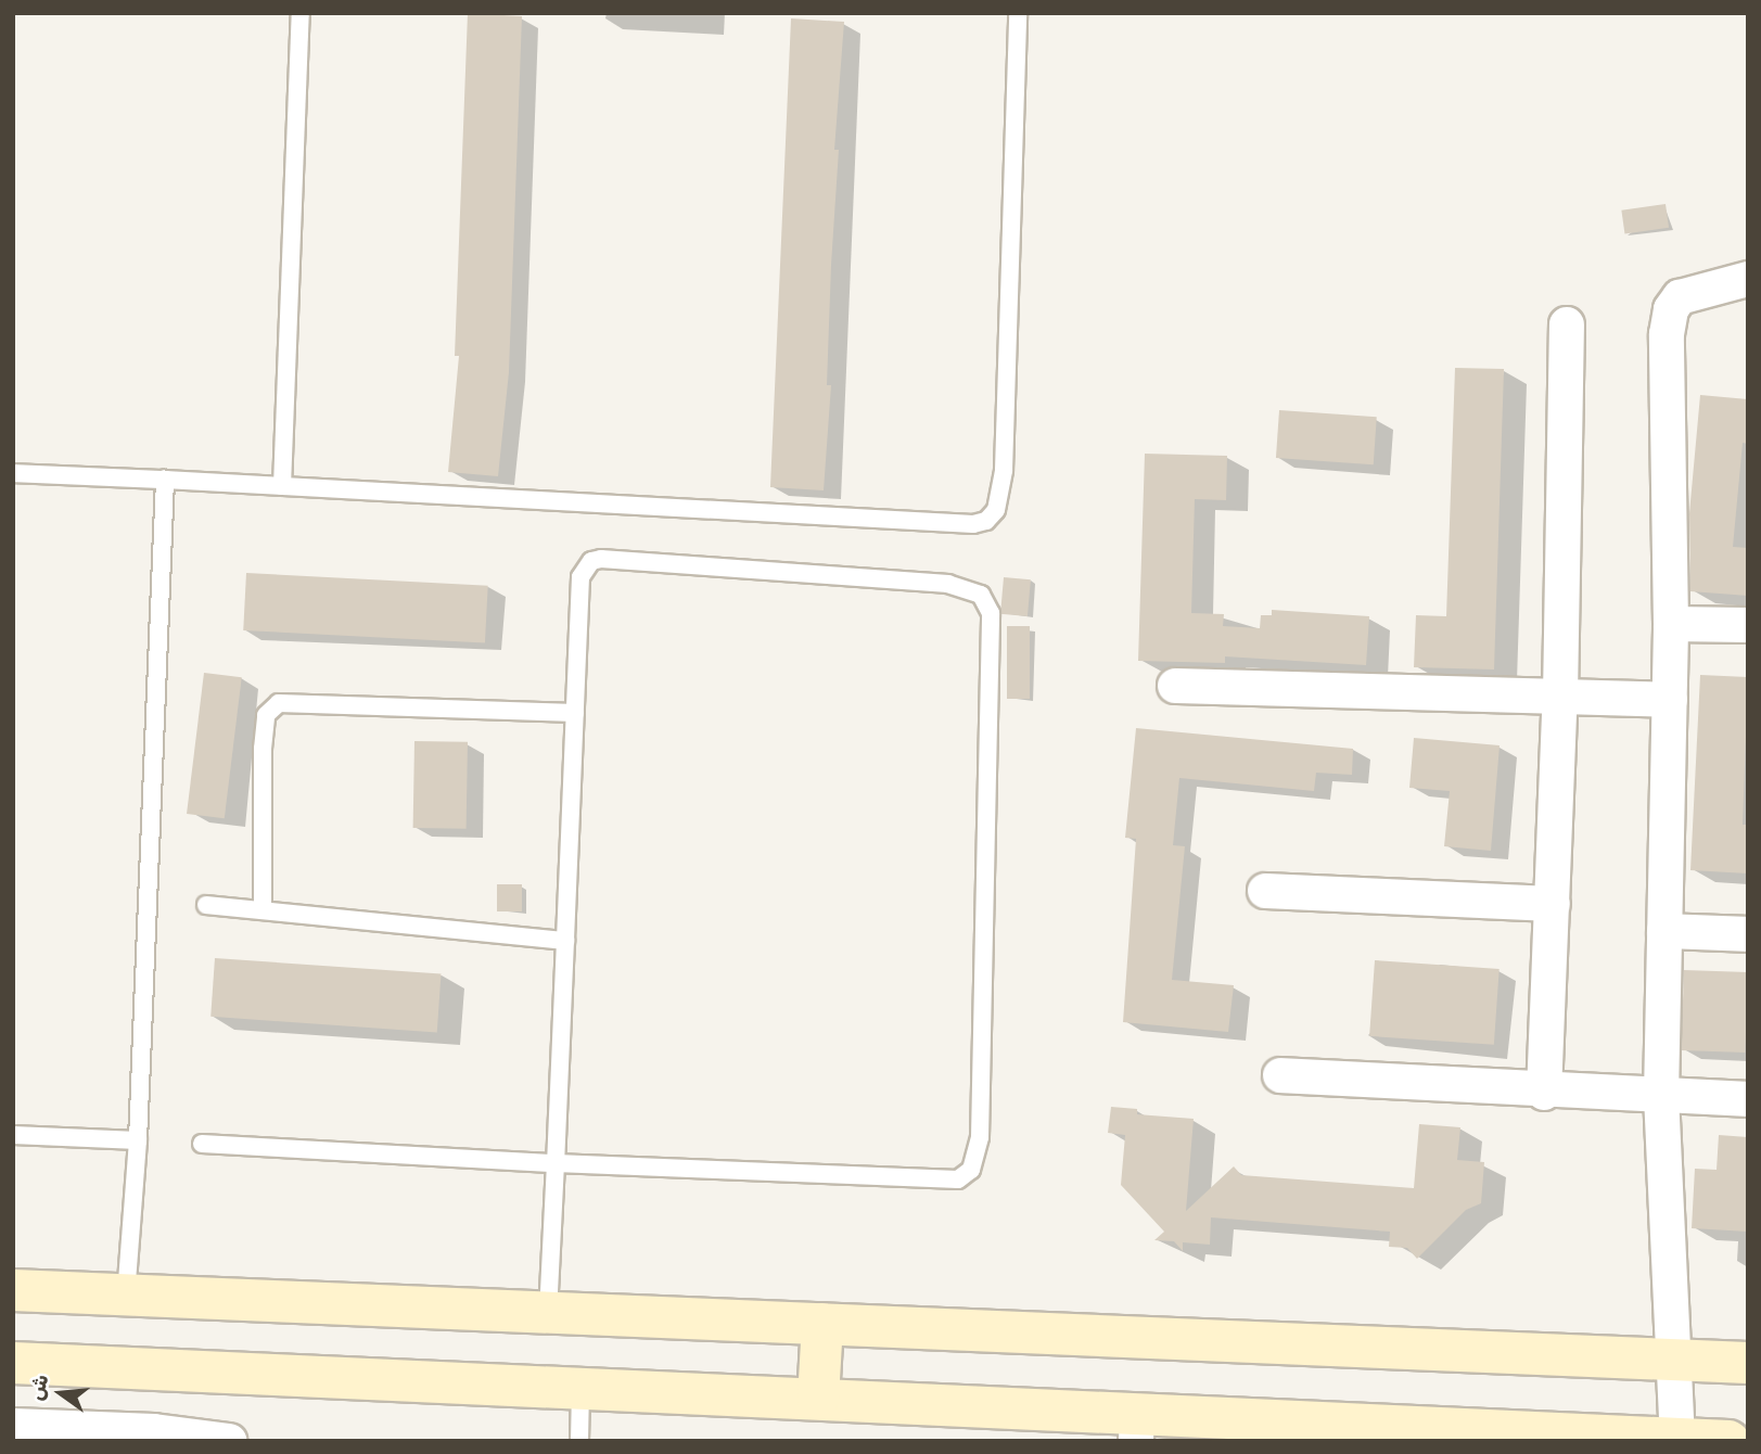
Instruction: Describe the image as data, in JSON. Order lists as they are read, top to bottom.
{
  "north": "left"
}
